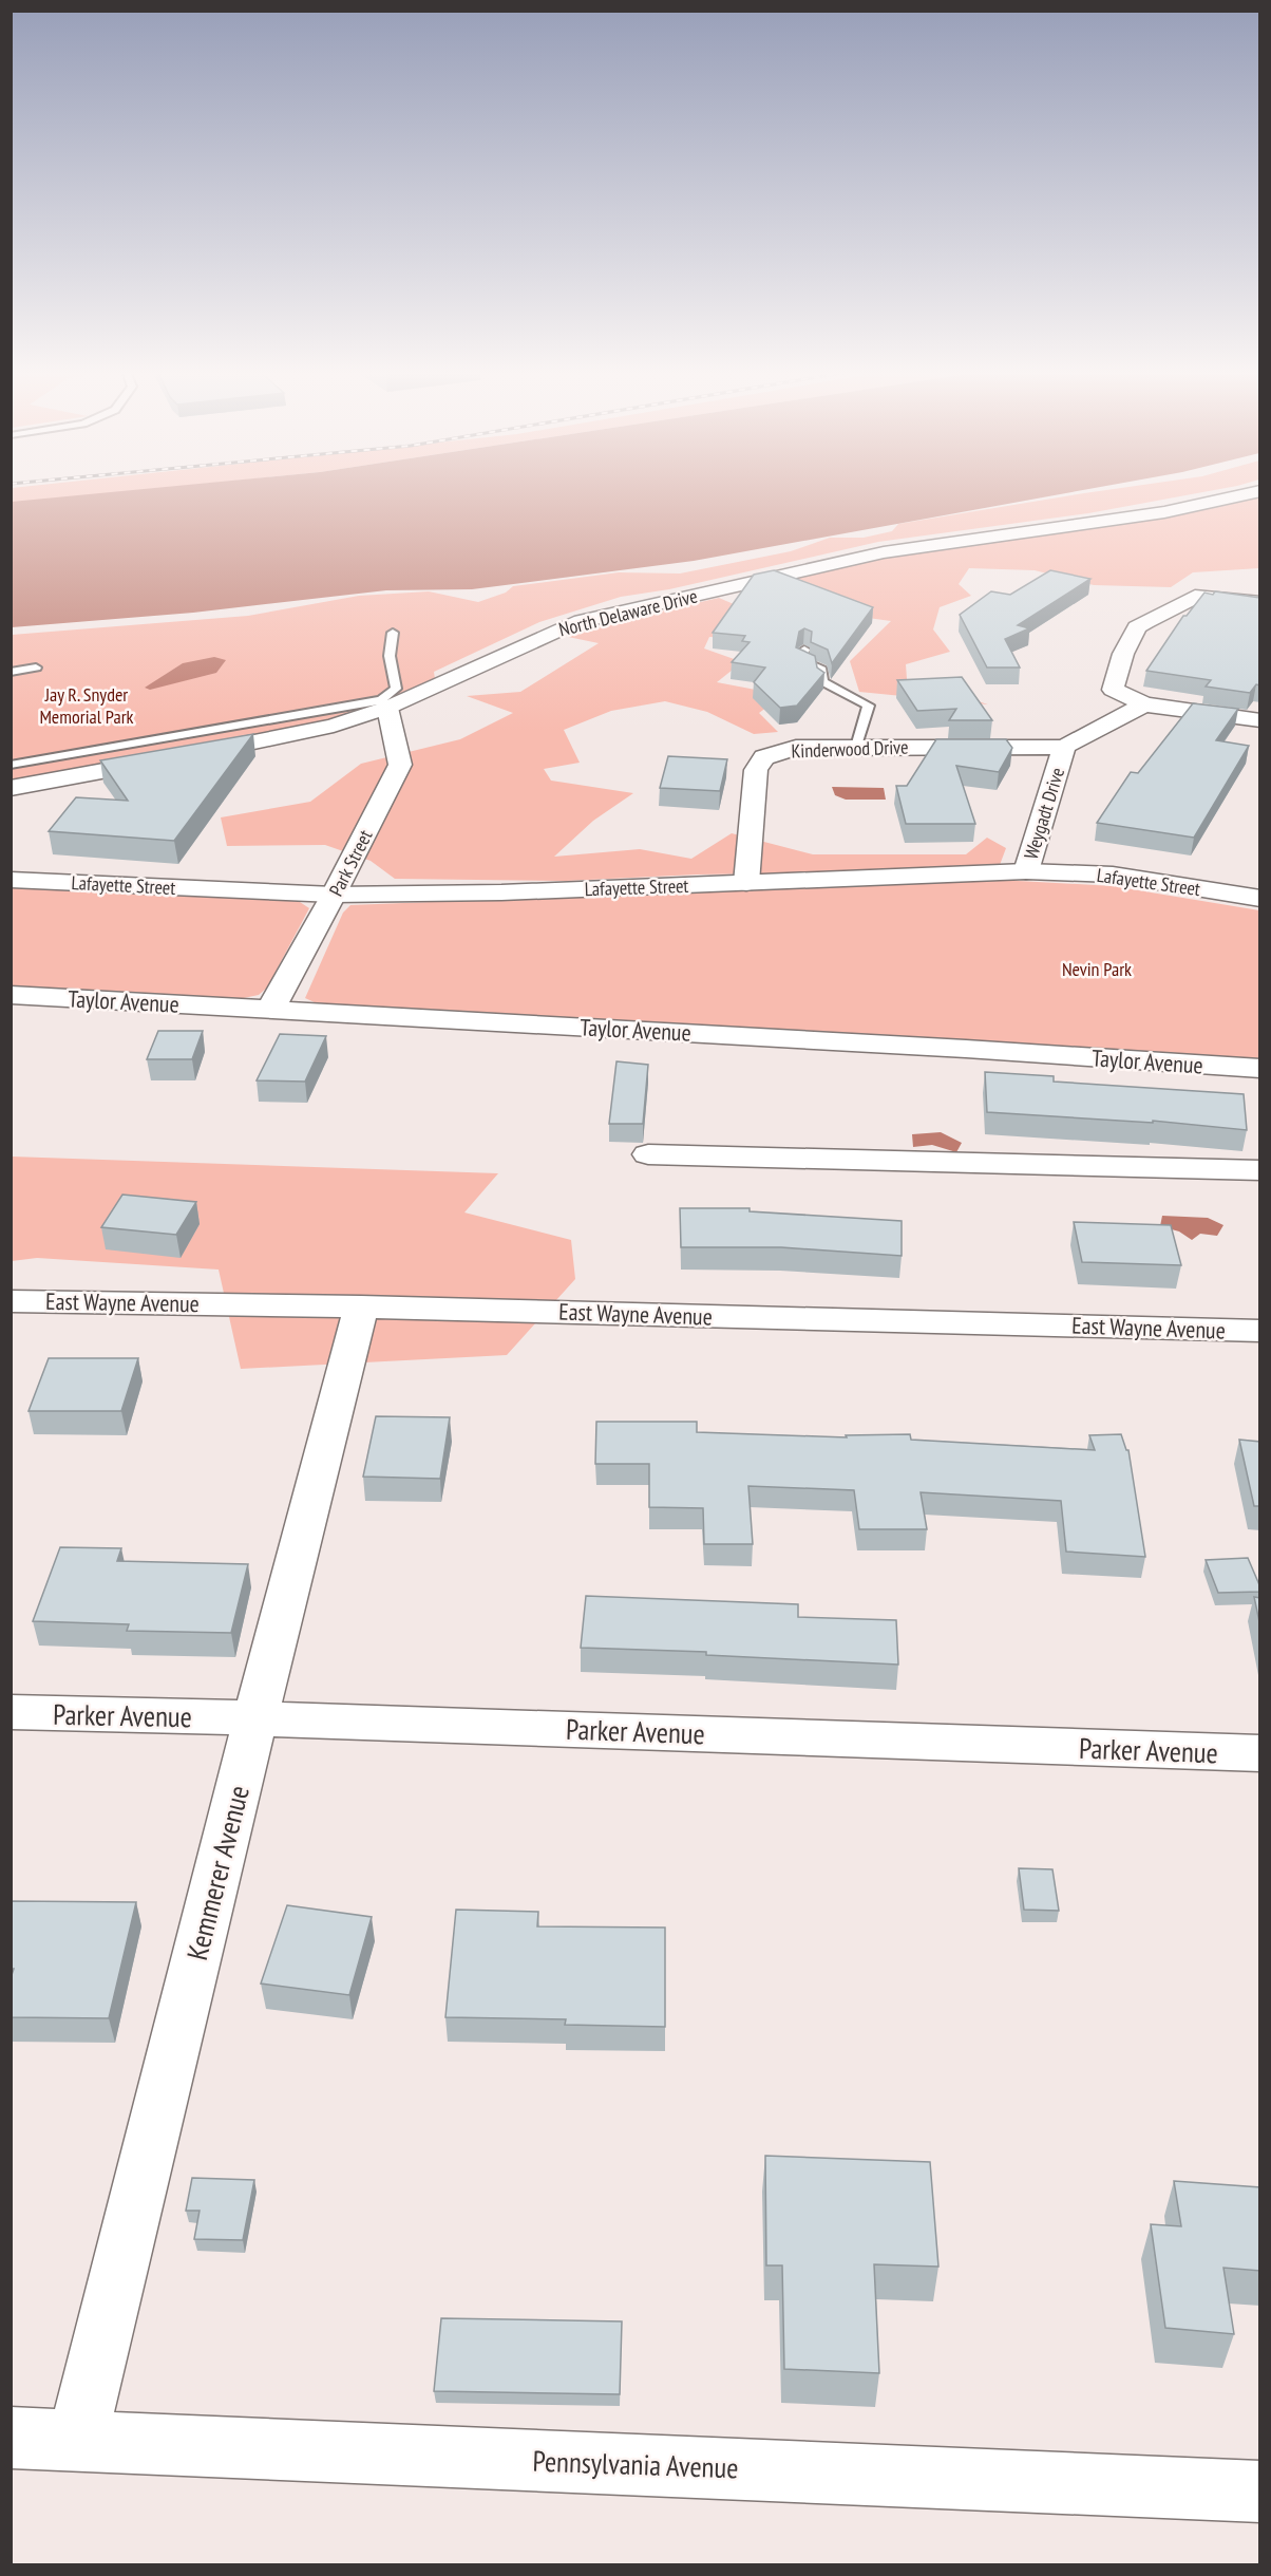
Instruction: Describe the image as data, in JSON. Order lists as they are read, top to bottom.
{
  "streets": {
    "street": [
      "North Delaware Drive",
      "Kinderwood Drive",
      "Weygadt Drive",
      "Park Street",
      "Lafayette Street",
      "Taylor Avenue",
      "East Wayne Avenue",
      "Parker Avenue",
      "Kemmerer Avenue",
      "Pennsylvania Avenue"
    ]
  },
  "crossings": [
    ["North Delaware Drive", "Park Street"],
    ["Kinderwood Drive", "Weygadt Drive"],
    ["Kinderwood Drive", "Lafayette Street"],
    ["Weygadt Drive", "Lafayette Street"],
    ["Park Street", "Lafayette Street"],
    ["Park Street", "Taylor Avenue"],
    ["East Wayne Avenue", "Kemmerer Avenue"],
    ["Parker Avenue", "Kemmerer Avenue"],
    ["Kemmerer Avenue", "Pennsylvania Avenue"]
  ],
  "parks": ["Jay R. Snyder Memorial Park", "Nevin Park"]
}
